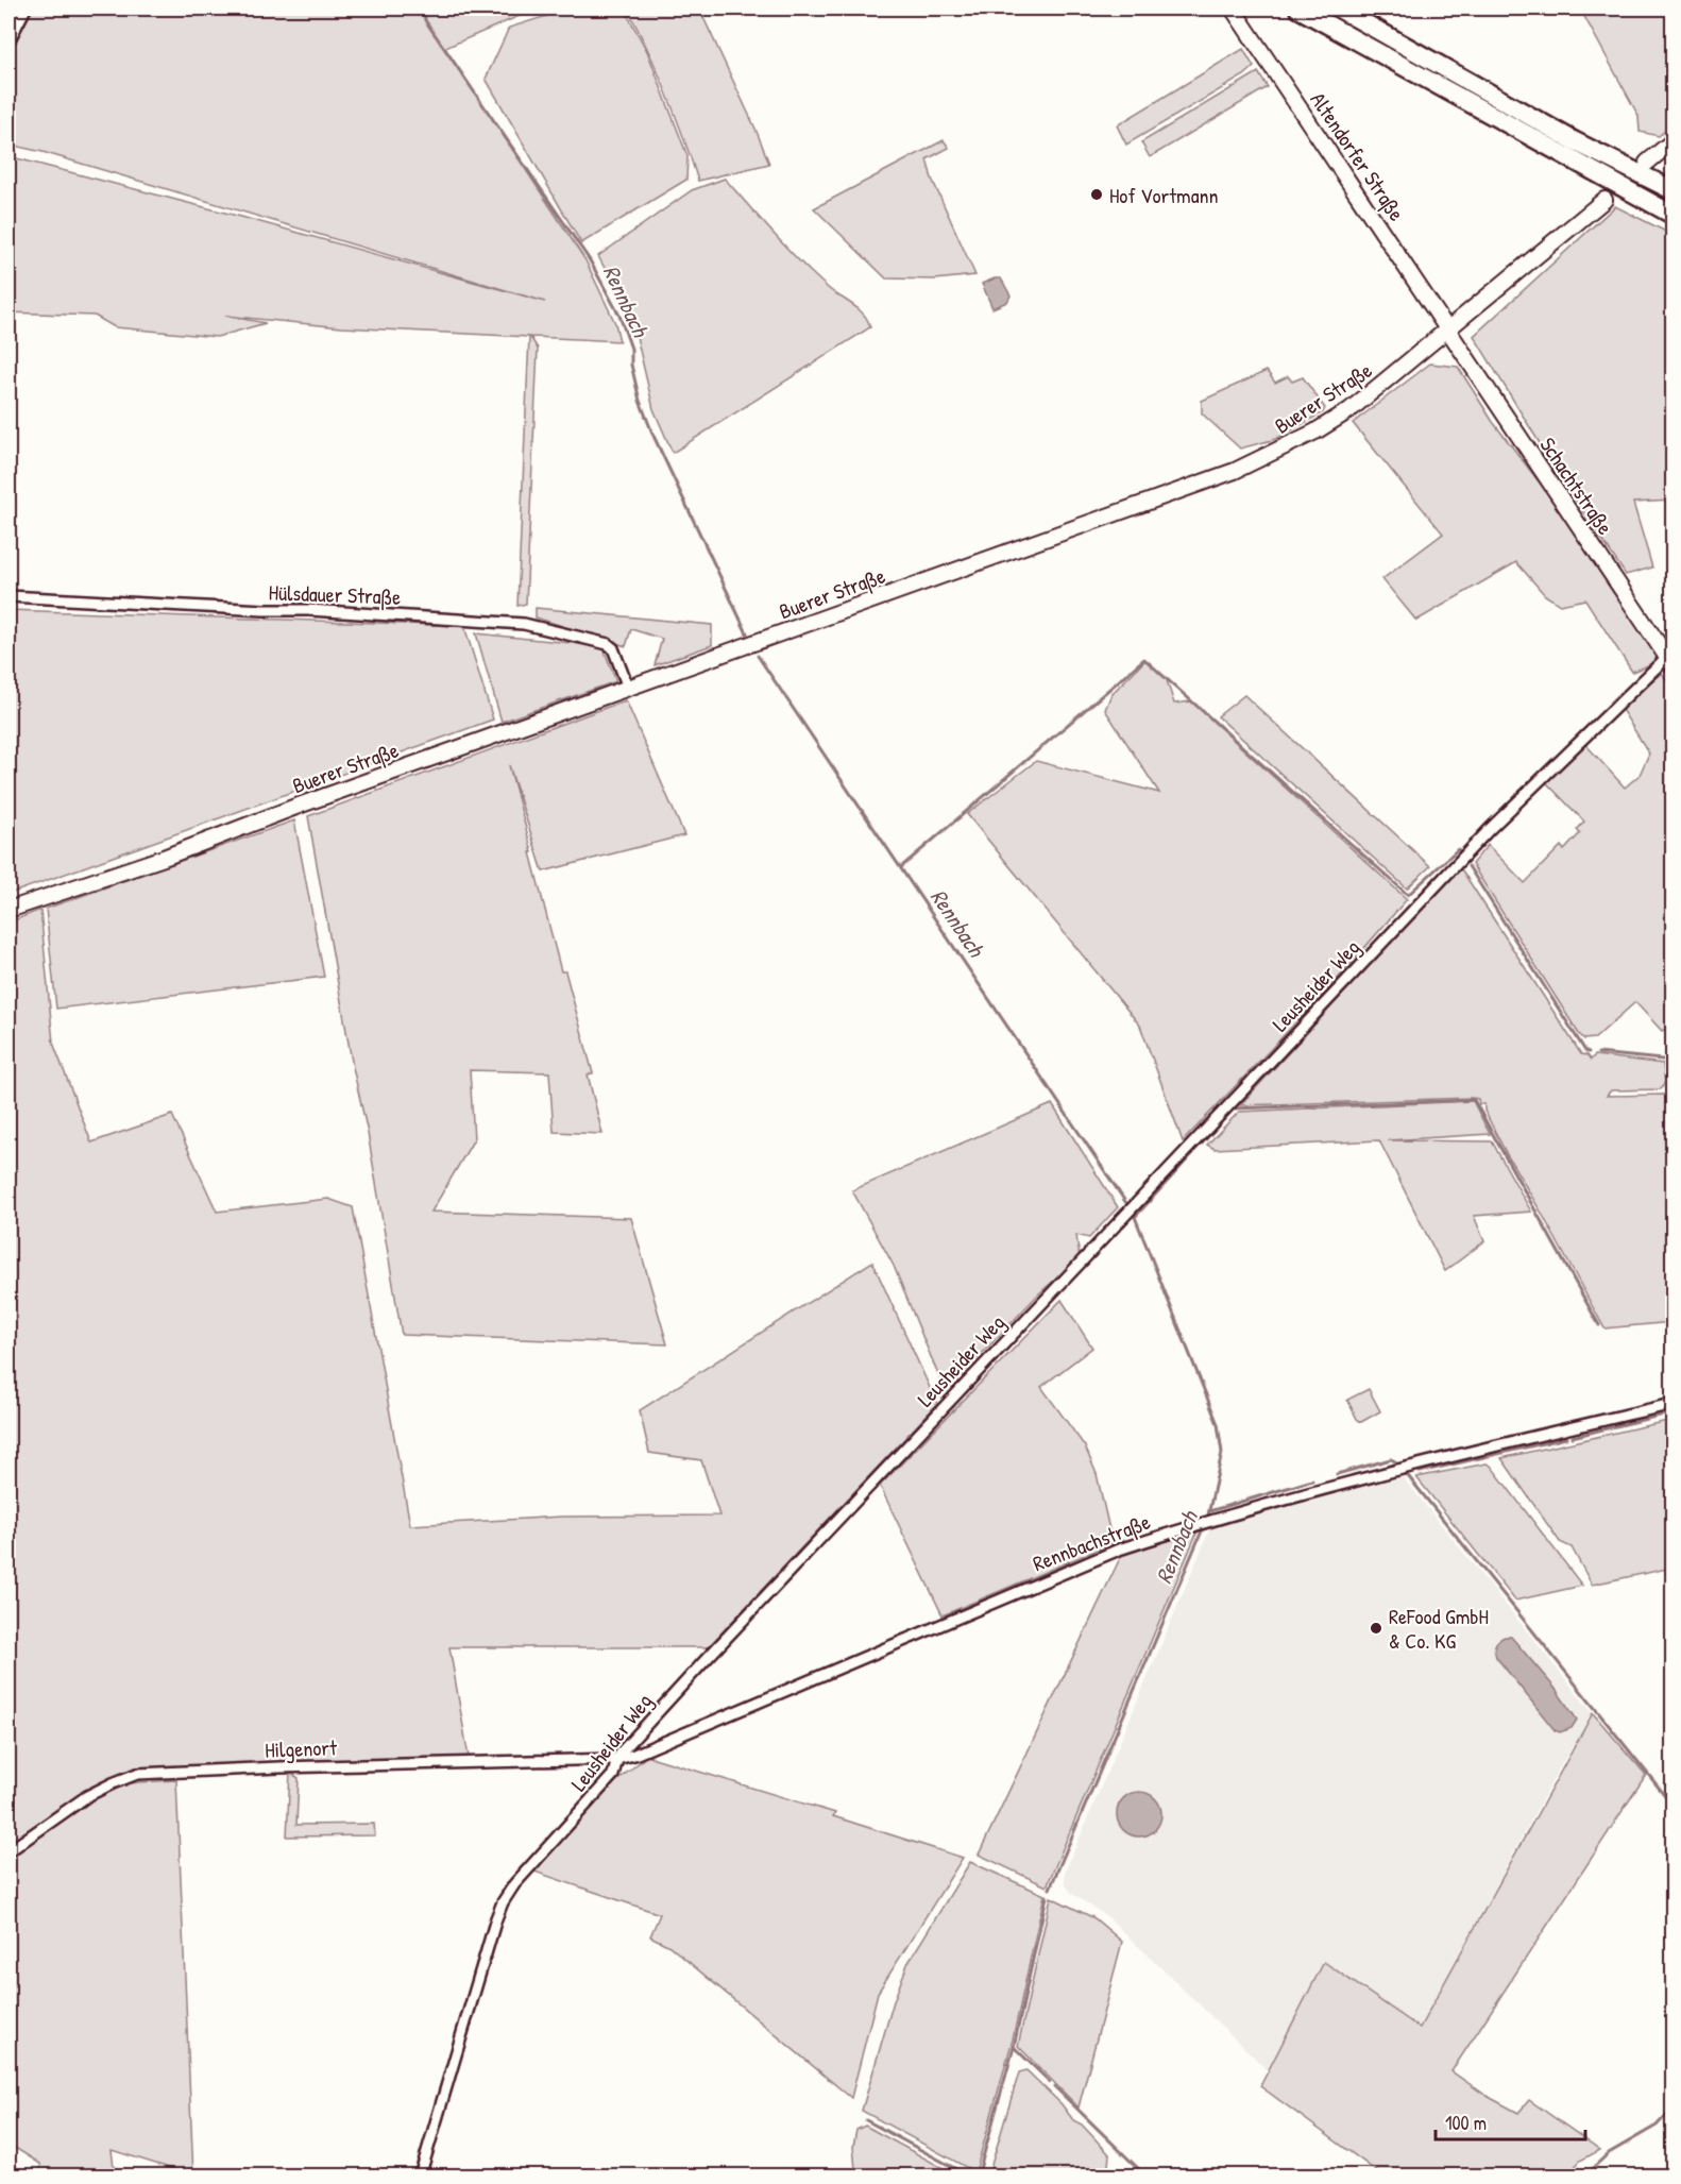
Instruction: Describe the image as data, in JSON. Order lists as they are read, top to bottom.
{
  "streets": {
    "main road": ["Altendorfer Straße", "Buerer Straße", "Schachtstraße"],
    "street": [
      "Hülsdauer Straße",
      "Leusheider Weg",
      "Rennbachstraße",
      "Hilgenort"
    ]
  },
  "crossings": [
    ["Altendorfer Straße", "Buerer Straße"],
    ["Altendorfer Straße", "Schachtstraße"],
    ["Buerer Straße", "Schachtstraße"],
    ["Buerer Straße", "Hülsdauer Straße"],
    ["Schachtstraße", "Leusheider Weg"],
    ["Leusheider Weg", "Rennbachstraße"],
    ["Leusheider Weg", "Hilgenort"],
    ["Rennbachstraße", "Hilgenort"]
  ],
  "water": ["Rennbach"],
  "places": ["Hof Vortmann", "ReFood GmbH & Co. KG"],
  "scale_bar": "100 m"
}
